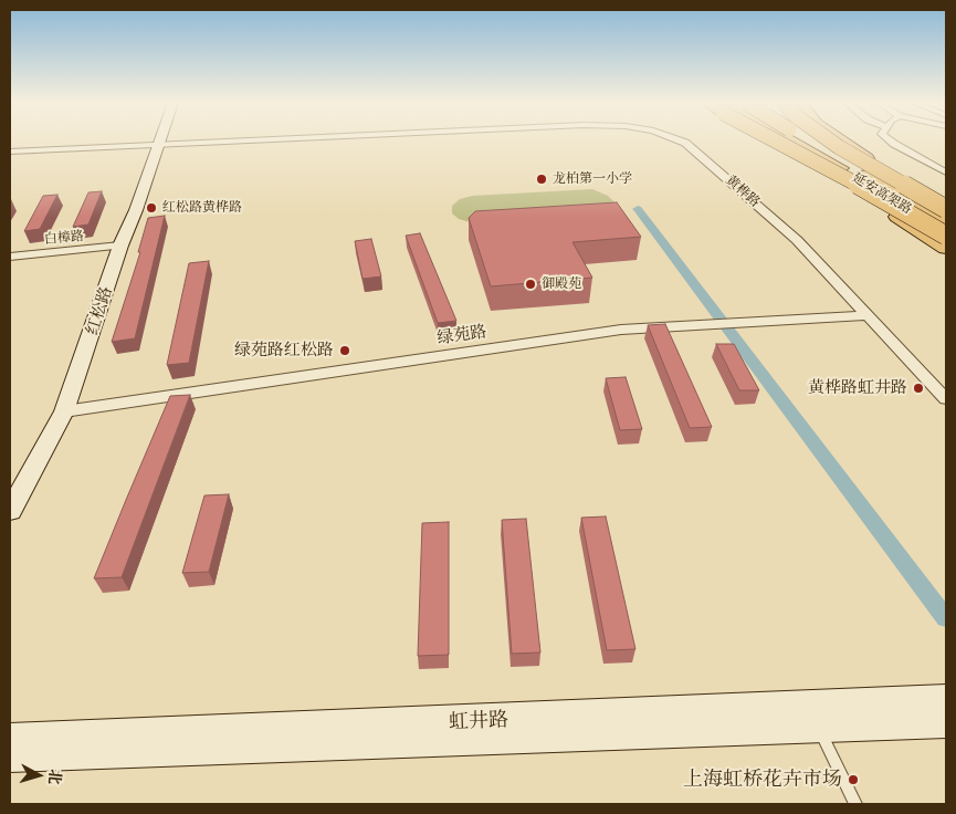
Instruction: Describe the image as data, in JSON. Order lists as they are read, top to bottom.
{
  "streets": {
    "highway": ["延安高架路"],
    "street": [
      "黄桦路",
      "白樟路",
      "红松路",
      "绿苑路",
      "虹井路"
    ]
  },
  "crossings": [
    ["黄桦路", "红松路"],
    ["黄桦路", "绿苑路"],
    ["白樟路", "红松路"],
    ["红松路", "绿苑路"]
  ],
  "places": [
    "龙柏第一小学",
    "红松路黄桦路",
    "御殿苑",
    "绿苑路红松路",
    "黄桦路虹井路",
    "上海虹桥花卉市场"
  ],
  "north": "right"
}
